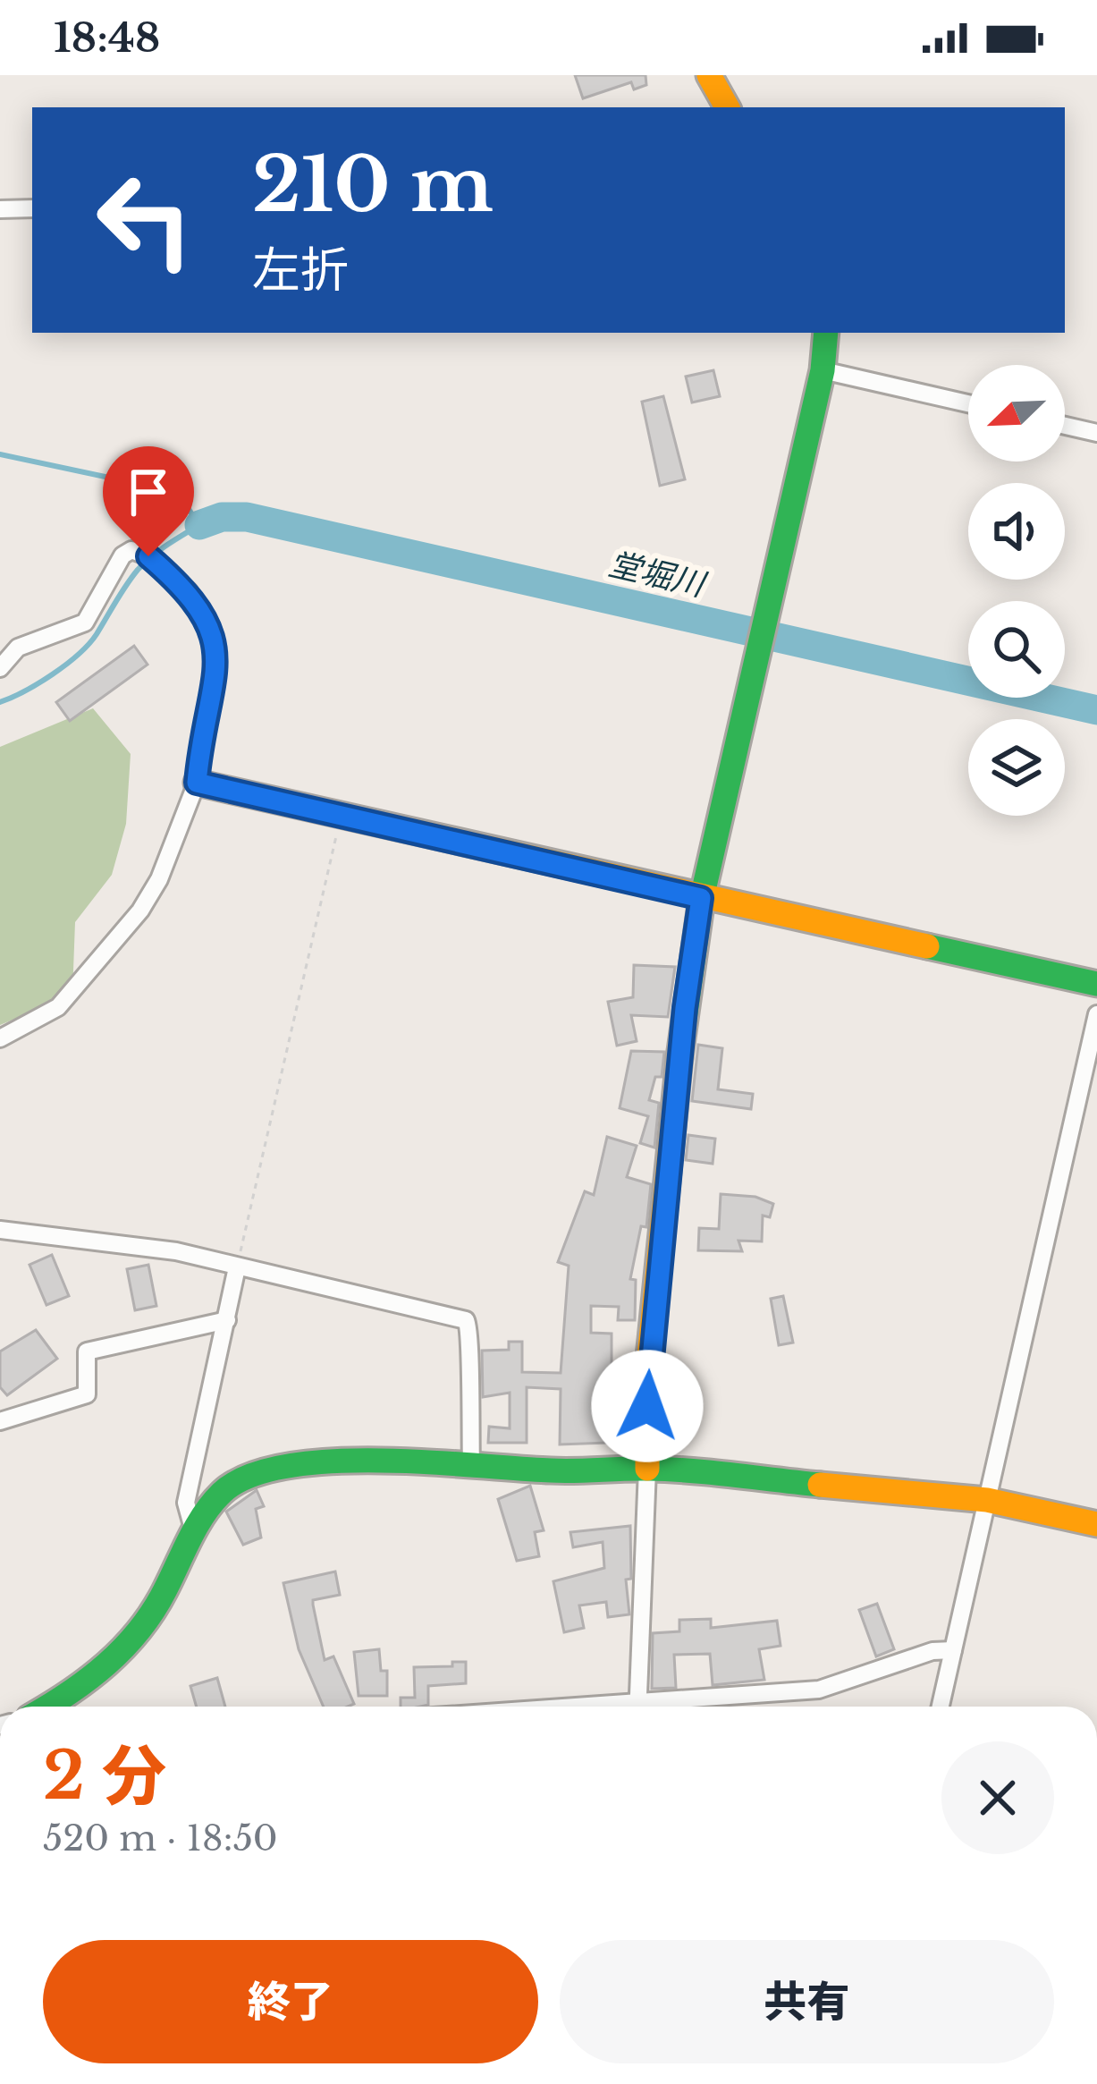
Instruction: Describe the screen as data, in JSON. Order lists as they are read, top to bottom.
{
  "water": ["堂堀川"],
  "north": "bottom left",
  "page": {
    "status": "18:48",
    "turn": ["210 m", "左折"],
    "heading": ["2 分", "520 m · 18:50"],
    "buttons": ["終了", "共有"]
  }
}
